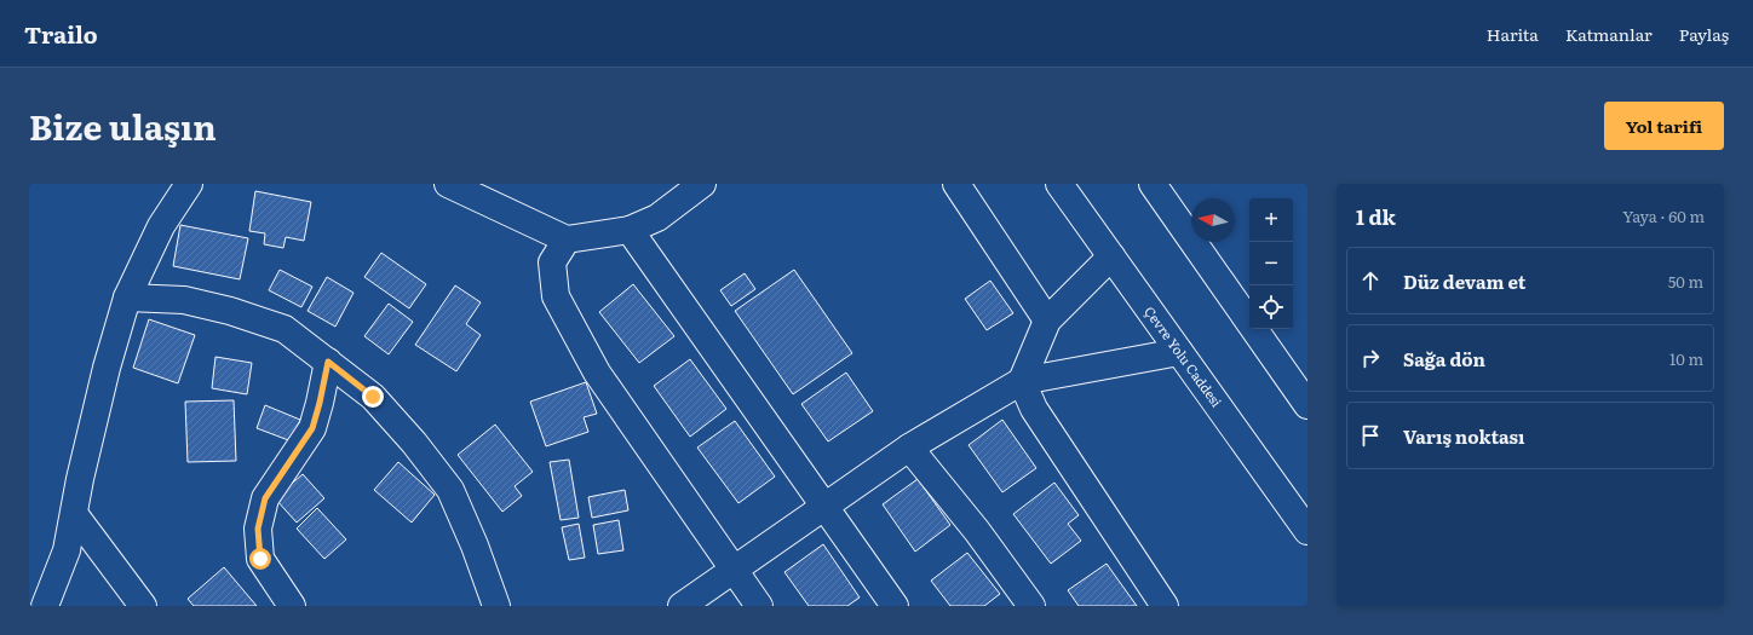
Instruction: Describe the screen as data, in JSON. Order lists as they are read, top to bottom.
{
  "streets": {
    "main road": ["Çevre Yolu Caddesi"]
  },
  "north": "left",
  "page": {
    "header": "Trailo",
    "nav": ["Harita", "Katmanlar", "Paylaş"],
    "title": "Bize ulaşın",
    "buttons": "Yol tarifi",
    "heading": ["1 dk", "Yaya · 60 m"],
    "map_buttons": ["+", "−"],
    "list": [
      ["Düz devam et", "50 m"],
      ["Sağa dön", "10 m"],
      "Varış noktası"
    ]
  }
}
